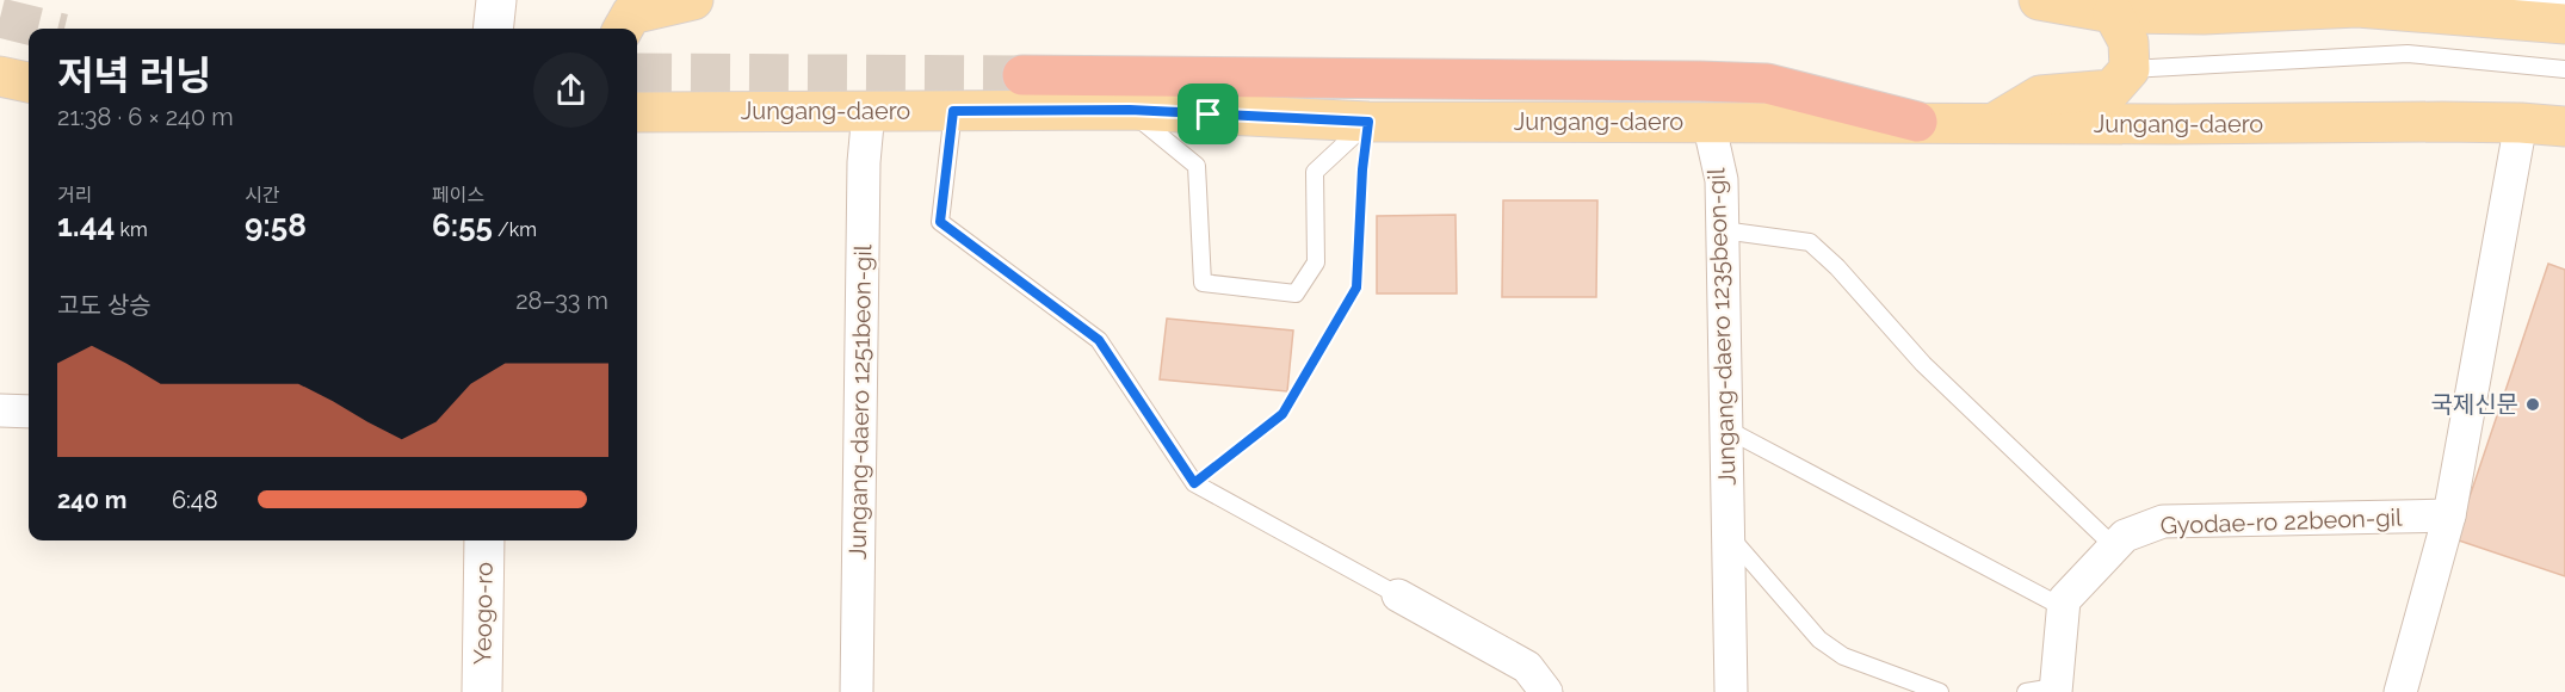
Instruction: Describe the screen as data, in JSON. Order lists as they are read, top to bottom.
{
  "streets": {
    "main road": ["Jungang-daero", "Yeogo-ro"],
    "street": ["Jungang-daero 1235beon-gil", "Jungang-daero 1251beon-gil", "Gyodae-ro 22beon-gil"]
  },
  "crossings": [
    ["Jungang-daero", "Jungang-daero 1235beon-gil"],
    ["Jungang-daero", "Jungang-daero 1251beon-gil"]
  ],
  "places": ["국제신문"],
  "page": {
    "heading": ["저녁 러닝", "21:38 · 6 × 240 m"],
    "stats": [
      ["거리", "1.44 km"],
      ["시간", "9:58"],
      ["페이스", "6:55 /km"]
    ],
    "chart": ["고도 상승", "28–33 m"],
    "list": [
      {
        "name": "240 m",
        "note": "6:48"
      }
    ]
  }
}
